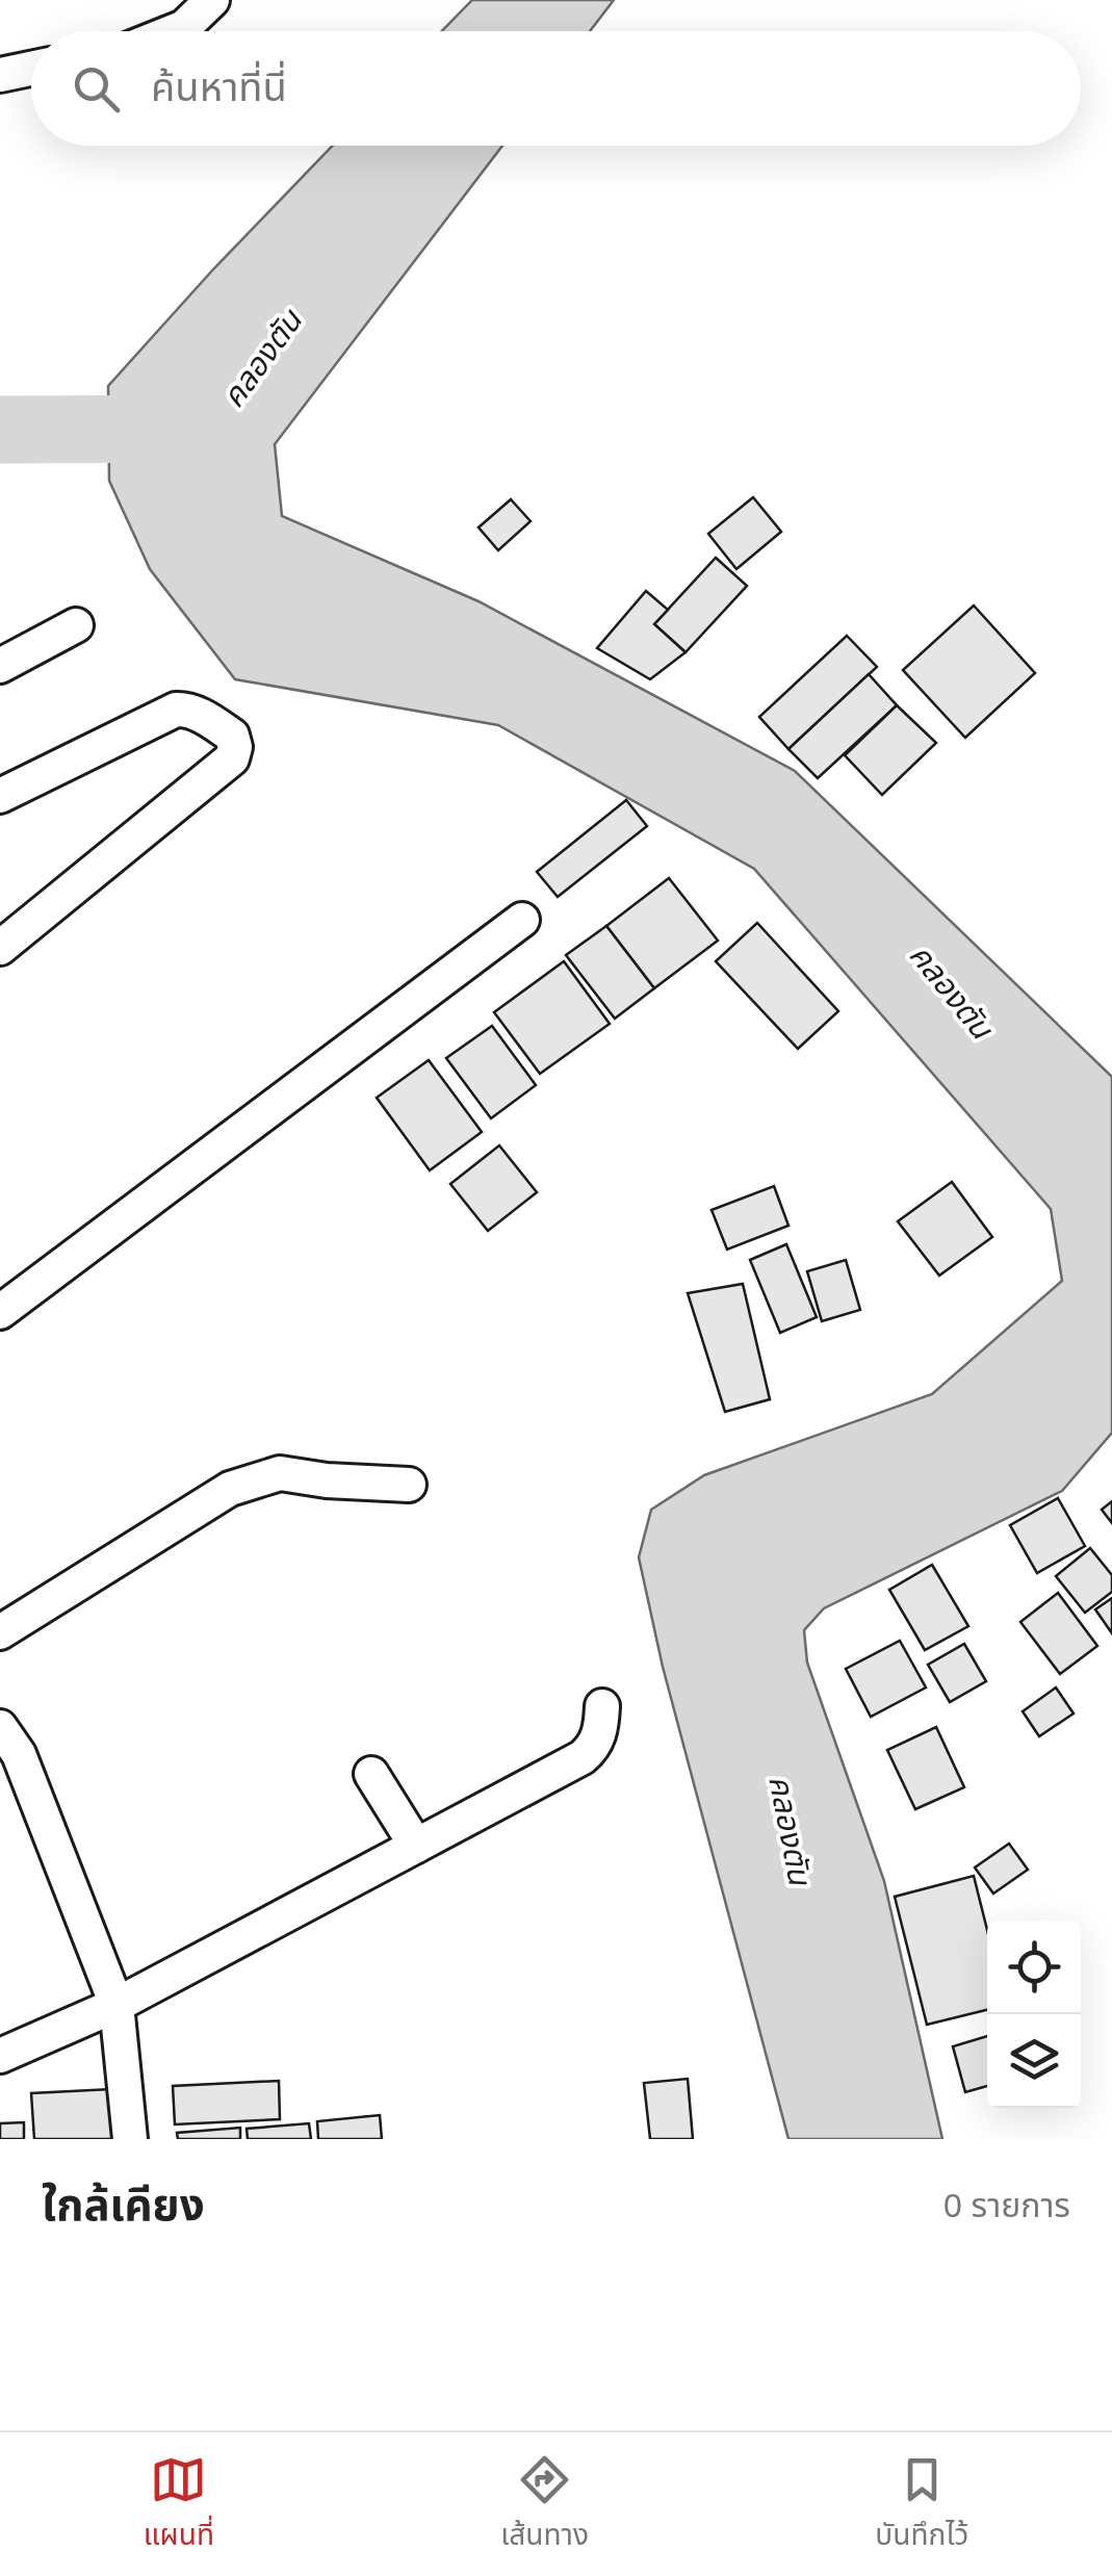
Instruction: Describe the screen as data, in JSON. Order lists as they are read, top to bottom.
{
  "water": ["คลองตัน"],
  "page": {
    "search": "ค้นหาที่นี่",
    "heading": ["ใกล้เคียง", "0 รายการ"],
    "nav": ["แผนที่", "เส้นทาง", "บันทึกไว้"]
  }
}
